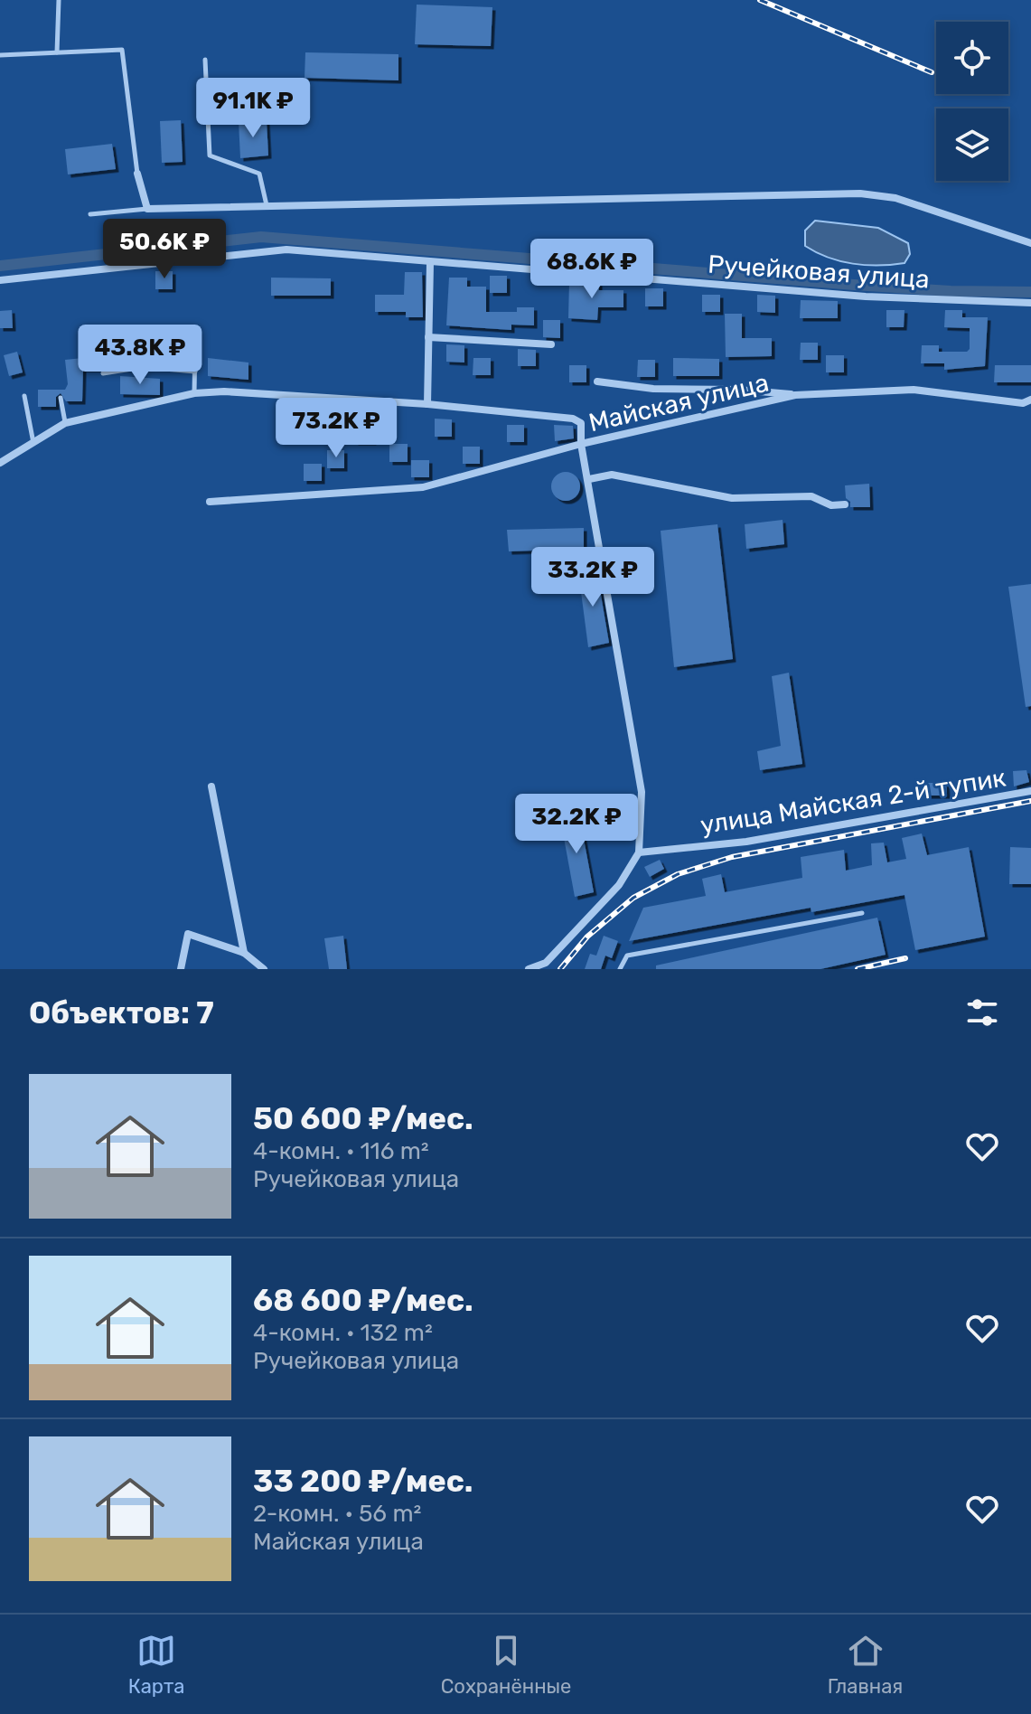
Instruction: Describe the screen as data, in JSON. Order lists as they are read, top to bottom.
{
  "streets": {
    "street": ["Ручейковая улица", "Майская улица", "улица Майская 2-й тупик"]
  },
  "crossings": [
    ["Майская улица", "улица Майская 2-й тупик"]
  ],
  "page": {
    "price": [
      "91.1K ₽",
      "50.6K ₽",
      "68.6K ₽",
      "43.8K ₽",
      "73.2K ₽",
      "33.2K ₽",
      "32.2K ₽"
    ],
    "heading": "Объектов: 7",
    "list": [
      {
        "name": "50 600 ₽/мес.",
        "note": "4-комн. · 116 m² · Ручейковая улица"
      },
      {
        "name": "68 600 ₽/мес.",
        "note": "4-комн. · 132 m² · Ручейковая улица"
      },
      {
        "name": "33 200 ₽/мес.",
        "note": "2-комн. · 56 m² · Майская улица"
      }
    ],
    "tabs": ["Карта", "Сохранённые", "Главная"]
  }
}
